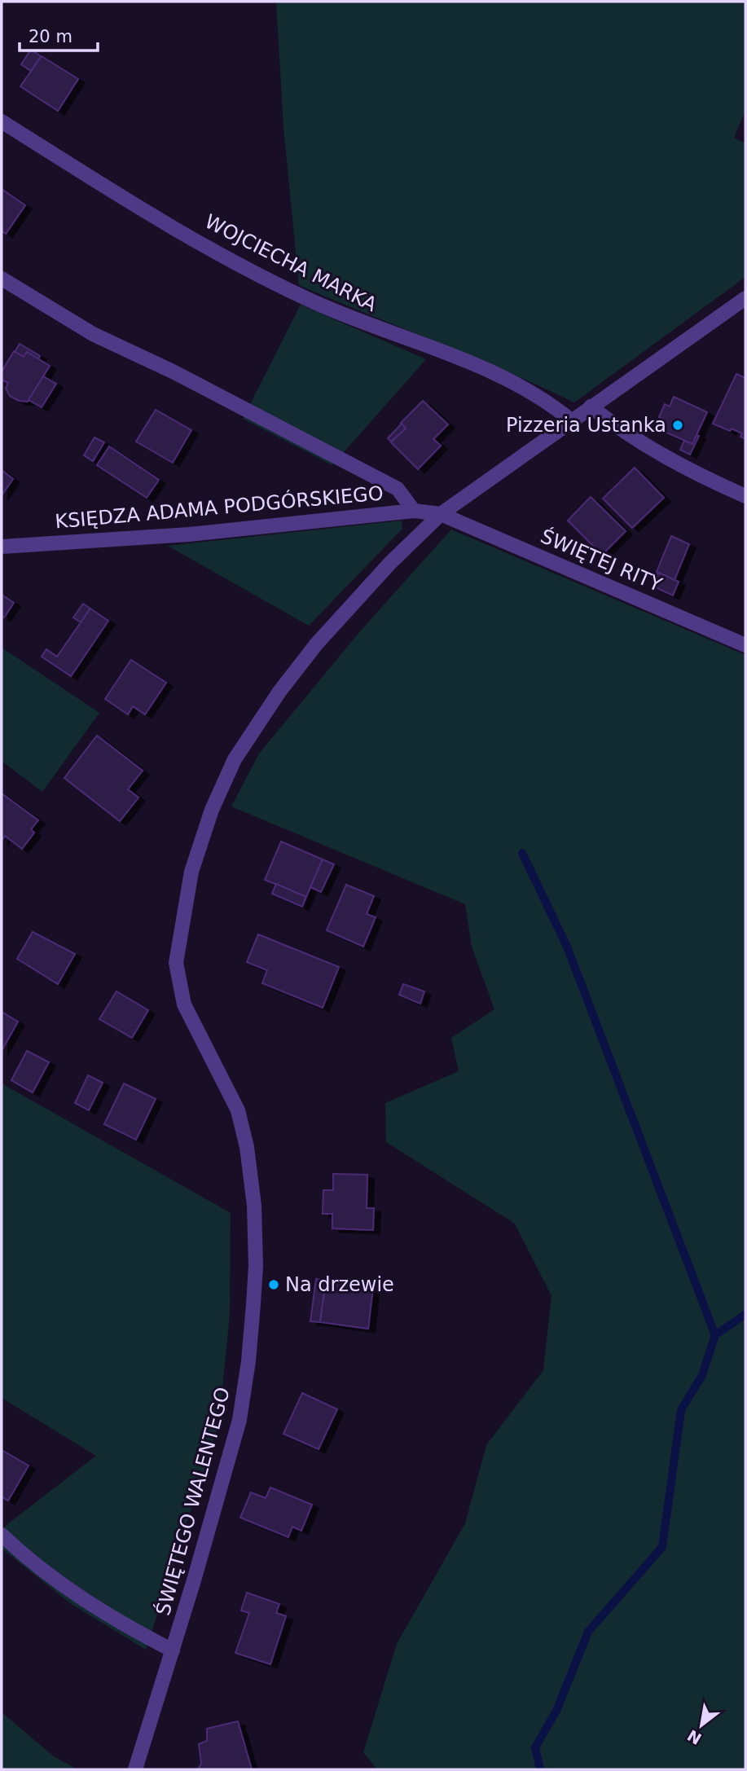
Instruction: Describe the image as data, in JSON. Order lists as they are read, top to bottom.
{
  "streets": {
    "street": [
      "WOJCIECHA MARKA",
      "KSIĘDZA ADAMA PODGÓRSKIEGO",
      "ŚWIĘTEJ RITY",
      "ŚWIĘTEGO WALENTEGO"
    ]
  },
  "crossings": [
    ["WOJCIECHA MARKA", "ŚWIĘTEGO WALENTEGO"],
    ["KSIĘDZA ADAMA PODGÓRSKIEGO", "ŚWIĘTEJ RITY"],
    ["KSIĘDZA ADAMA PODGÓRSKIEGO", "ŚWIĘTEGO WALENTEGO"],
    ["ŚWIĘTEJ RITY", "ŚWIĘTEGO WALENTEGO"]
  ],
  "places": ["Pizzeria Ustanka", "Na drzewie"],
  "scale_bar": "20 m",
  "north": "bottom left"
}
